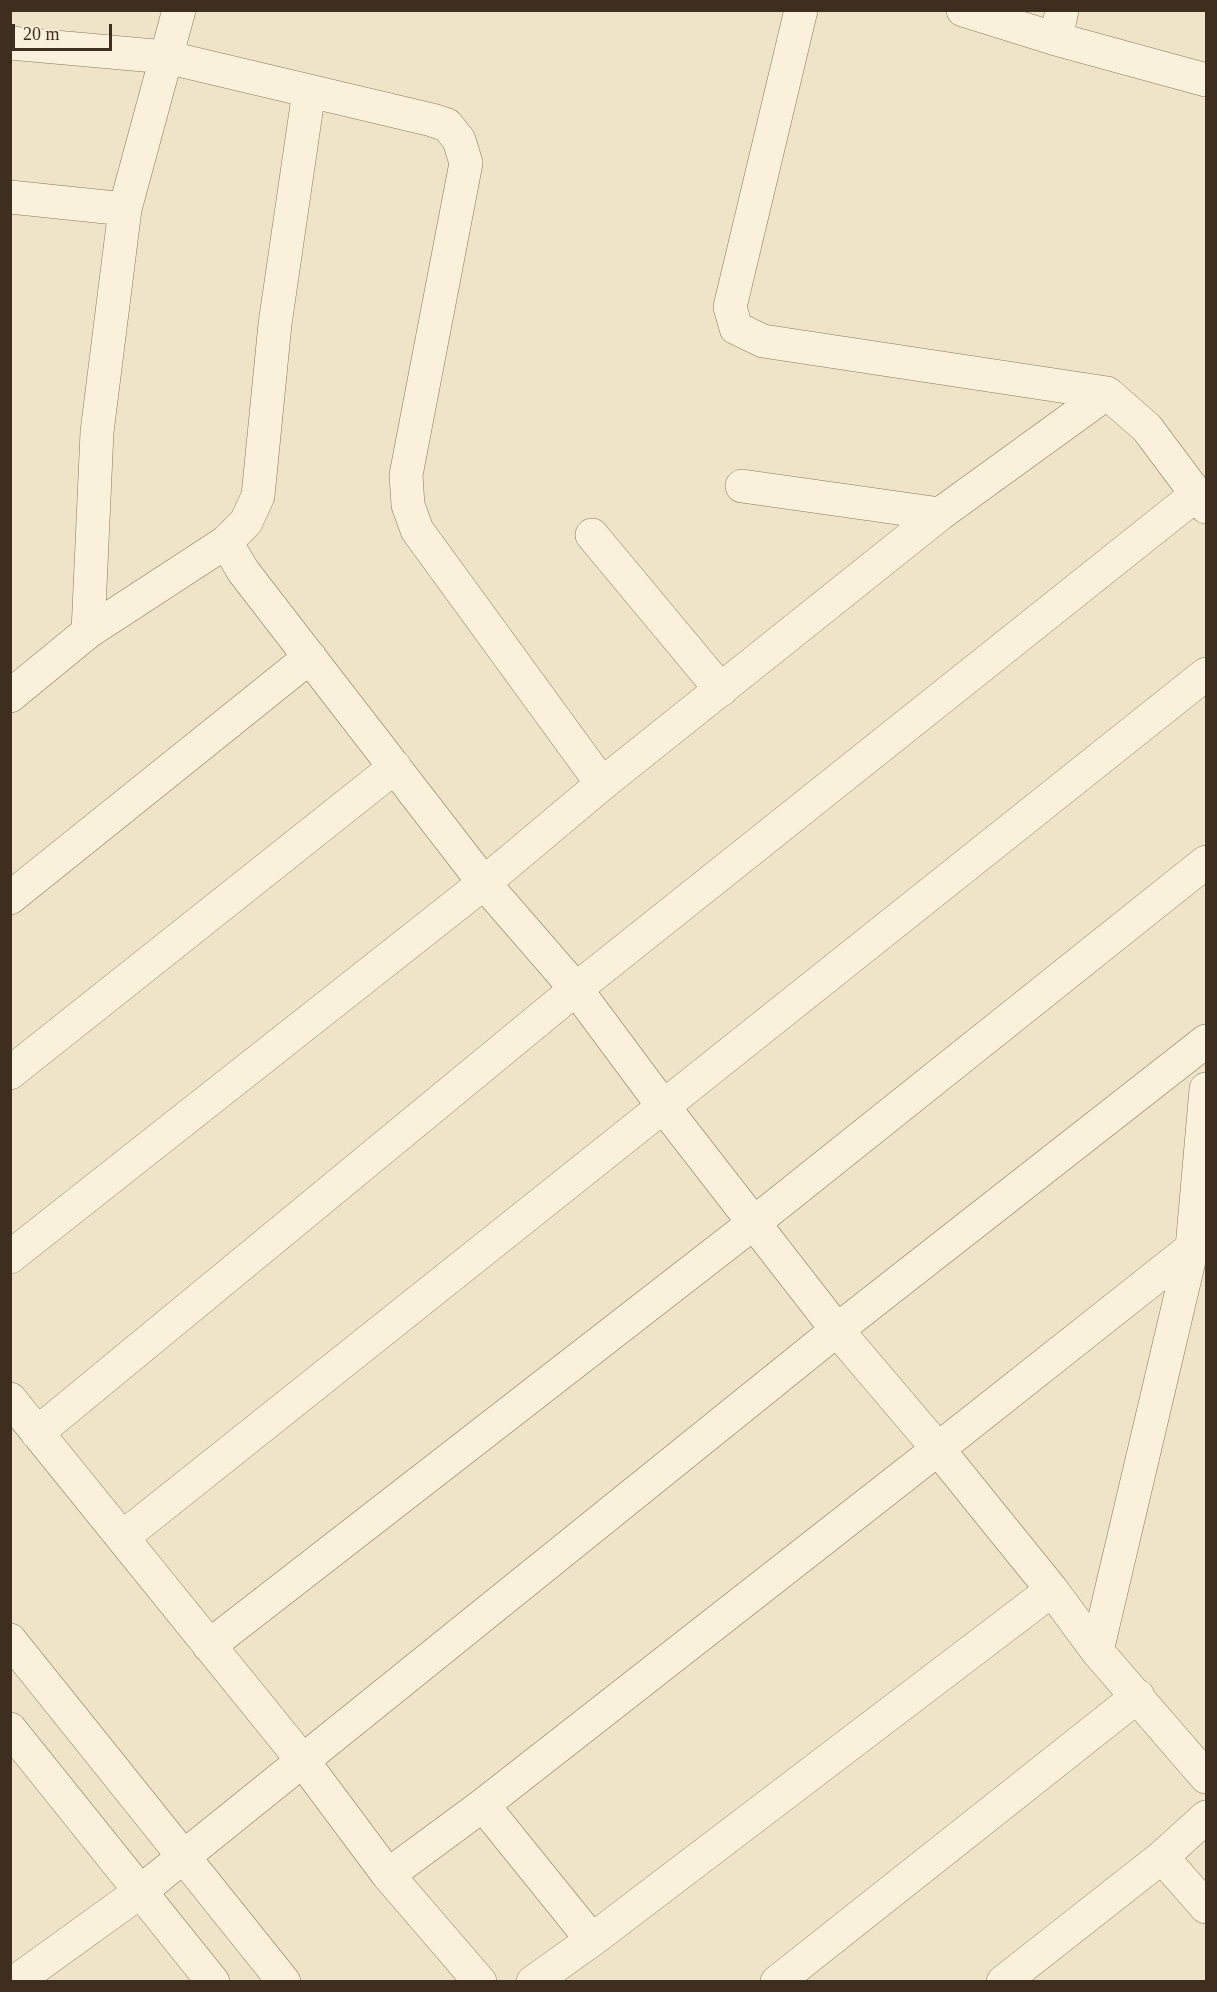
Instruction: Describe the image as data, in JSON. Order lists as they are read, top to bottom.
{
  "scale_bar": "20 m"
}
